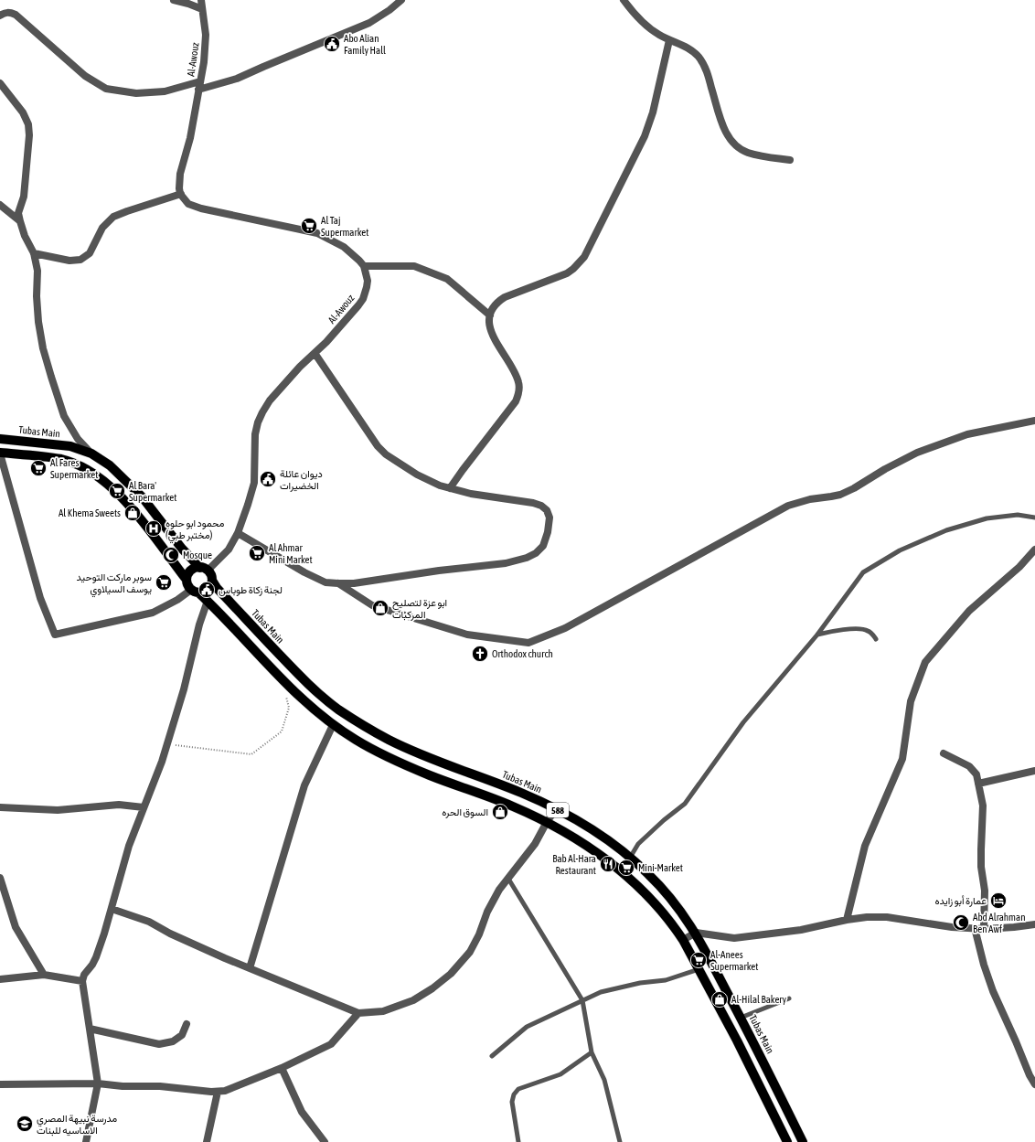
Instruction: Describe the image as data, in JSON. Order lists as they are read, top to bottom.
{
  "streets": {
    "main road": ["Tubas Main", "588"],
    "street": ["Al-Awouz"]
  },
  "crossings": [
    ["Al-Awouz", "Tubas Main"],
    ["Al-Awouz", "588"],
    ["Tubas Main", "588"]
  ],
  "places": {
    "public building": ["Abo Alian Family Hall", "ديوان عائلة الخضيرات", "لجنة زكاة طوباس"],
    "supermarket": [
      "Al Taj Supermarket",
      "Al Fares Supermarket",
      "Al Bara' Supermarket",
      "Al Ahmar Mini Market",
      "سوبر ماركت التوحيد يوسف السيلاوي",
      "Mini-Market",
      "Al-Anees Supermarket"
    ],
    "shop": [
      "Al Khema Sweets",
      "ابو عزة لتصليح المركبات",
      "السوق الحره",
      "Al-Hilal Bakery"
    ],
    "hospital": ["محمود ابو حلوه (مختبر طبي)"],
    "mosque": ["Mosque", "Abd Alrahman Ben Awf"],
    "church": ["Orthodox church"],
    "restaurant": ["Bab Al-Hara Restaurant"],
    "hotel": ["عمارة أبو زايده"],
    "school or university": ["مدرسة نبيهة المصري الاساسيه للبنات"]
  }
}
